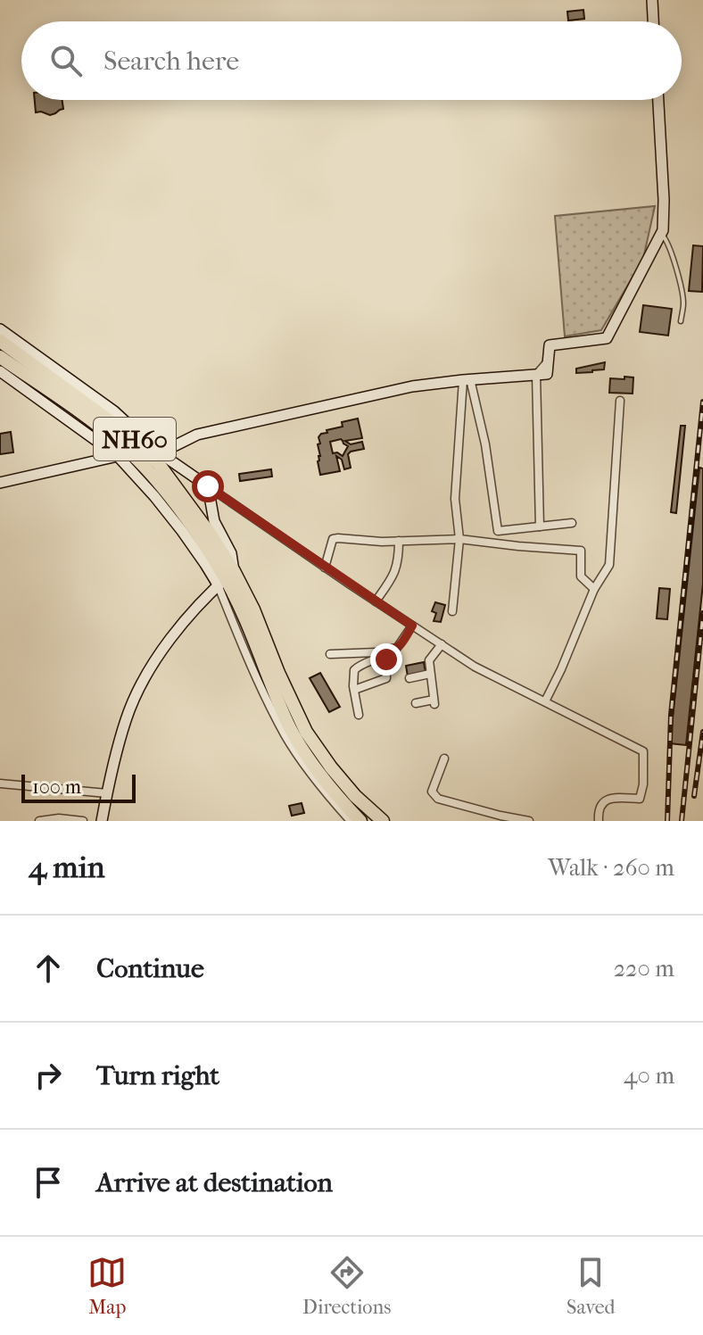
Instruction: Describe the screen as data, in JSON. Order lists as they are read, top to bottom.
{
  "streets": {
    "highway": ["NH60"]
  },
  "scale_bar": "100 m",
  "page": {
    "search": "Search here",
    "scale": "100 m",
    "heading": ["4 min", "Walk · 260 m"],
    "list": [
      ["Continue", "220 m"],
      ["Turn right", "40 m"],
      "Arrive at destination"
    ],
    "nav": ["Map", "Directions", "Saved"]
  }
}
